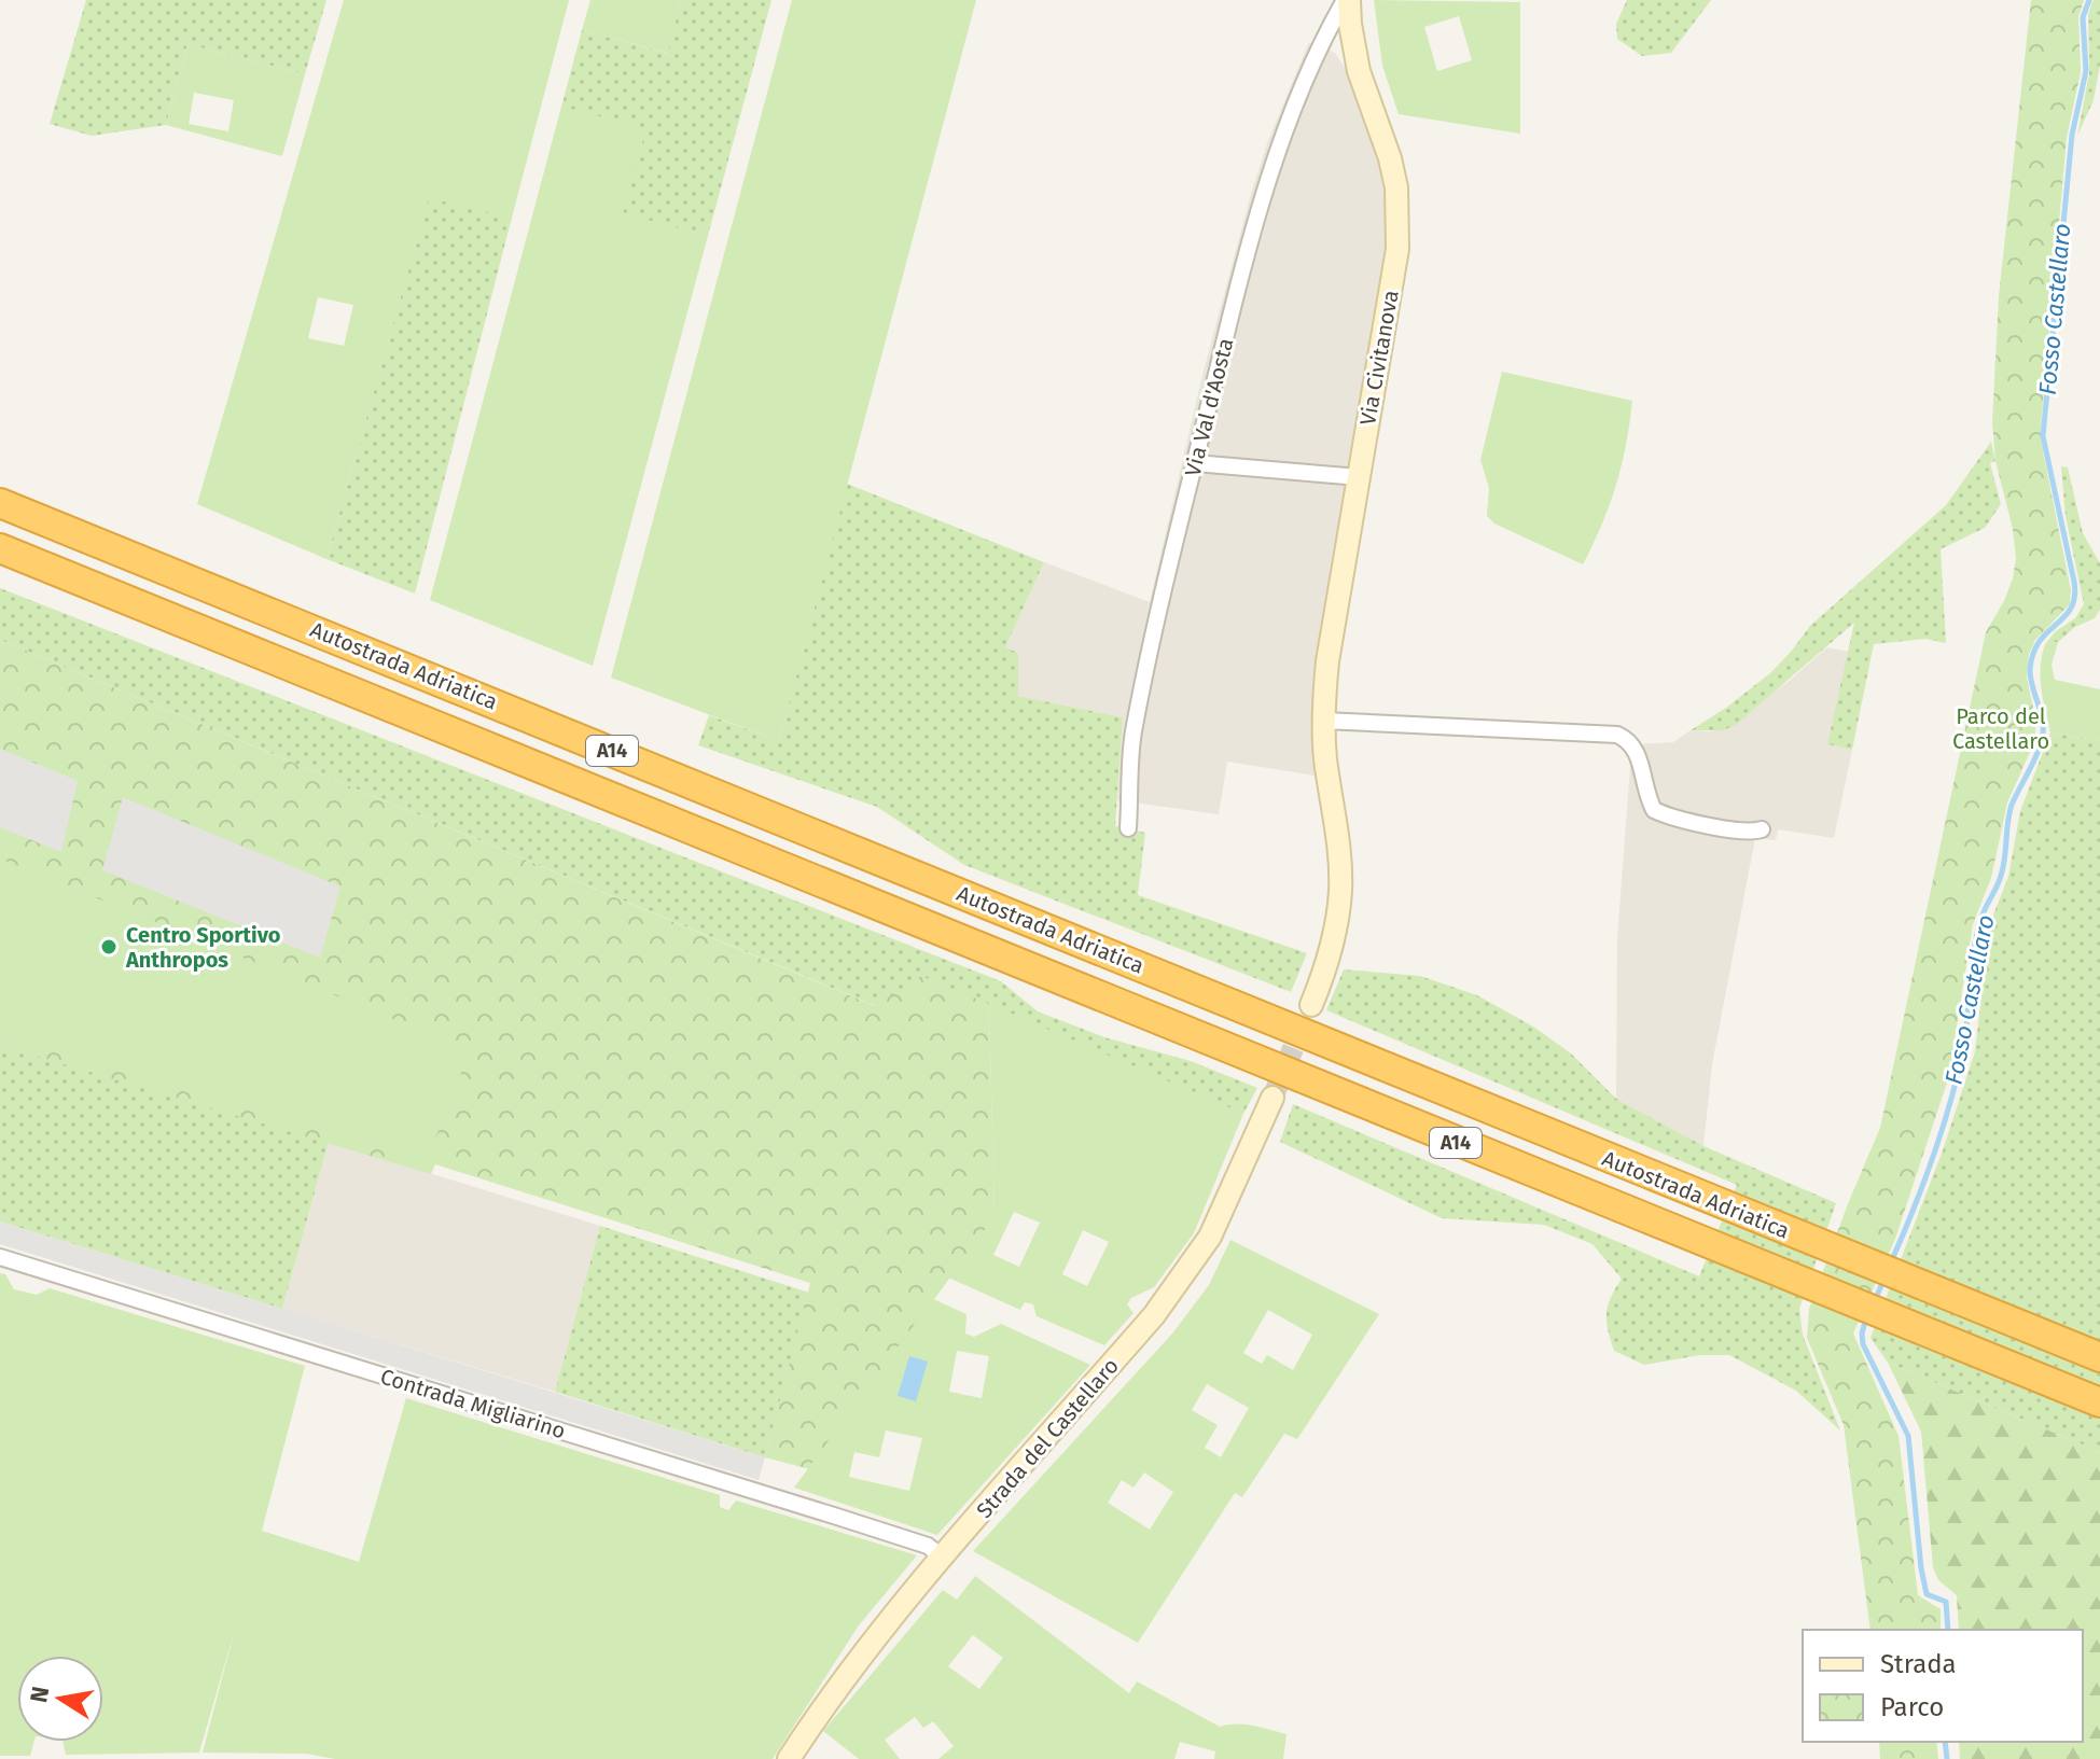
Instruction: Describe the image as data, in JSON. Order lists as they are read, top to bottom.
{
  "streets": {
    "highway": ["Autostrada Adriatica", "A14"],
    "street": [
      "Via Civitanova",
      "Via Val d'Aosta",
      "Contrada Migliarino",
      "Strada del Castellaro"
    ]
  },
  "crossings": [
    ["Via Civitanova", "Via Val d'Aosta"],
    ["Contrada Migliarino", "Strada del Castellaro"]
  ],
  "water": ["Fosso Castellaro"],
  "parks": ["Parco del Castellaro"],
  "places": ["Centro Sportivo Anthropos"],
  "legend": ["Strada", "Parco"],
  "north": "left"
}
